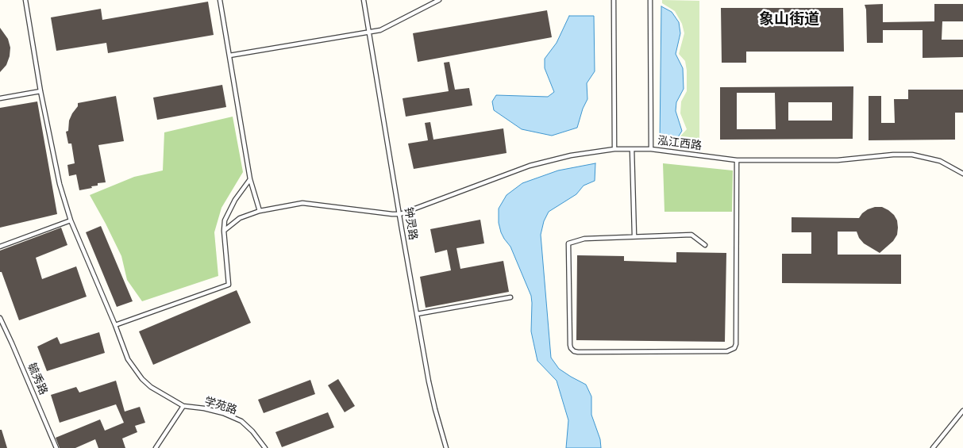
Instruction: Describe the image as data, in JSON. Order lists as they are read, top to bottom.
{
  "streets": {
    "lane": [
      "泓江西路",
      "钟灵路",
      "毓秀路",
      "学苑路"
    ]
  },
  "crossings": [
    ["泓江西路", "钟灵路"]
  ],
  "districts": ["象山街道"]
}
